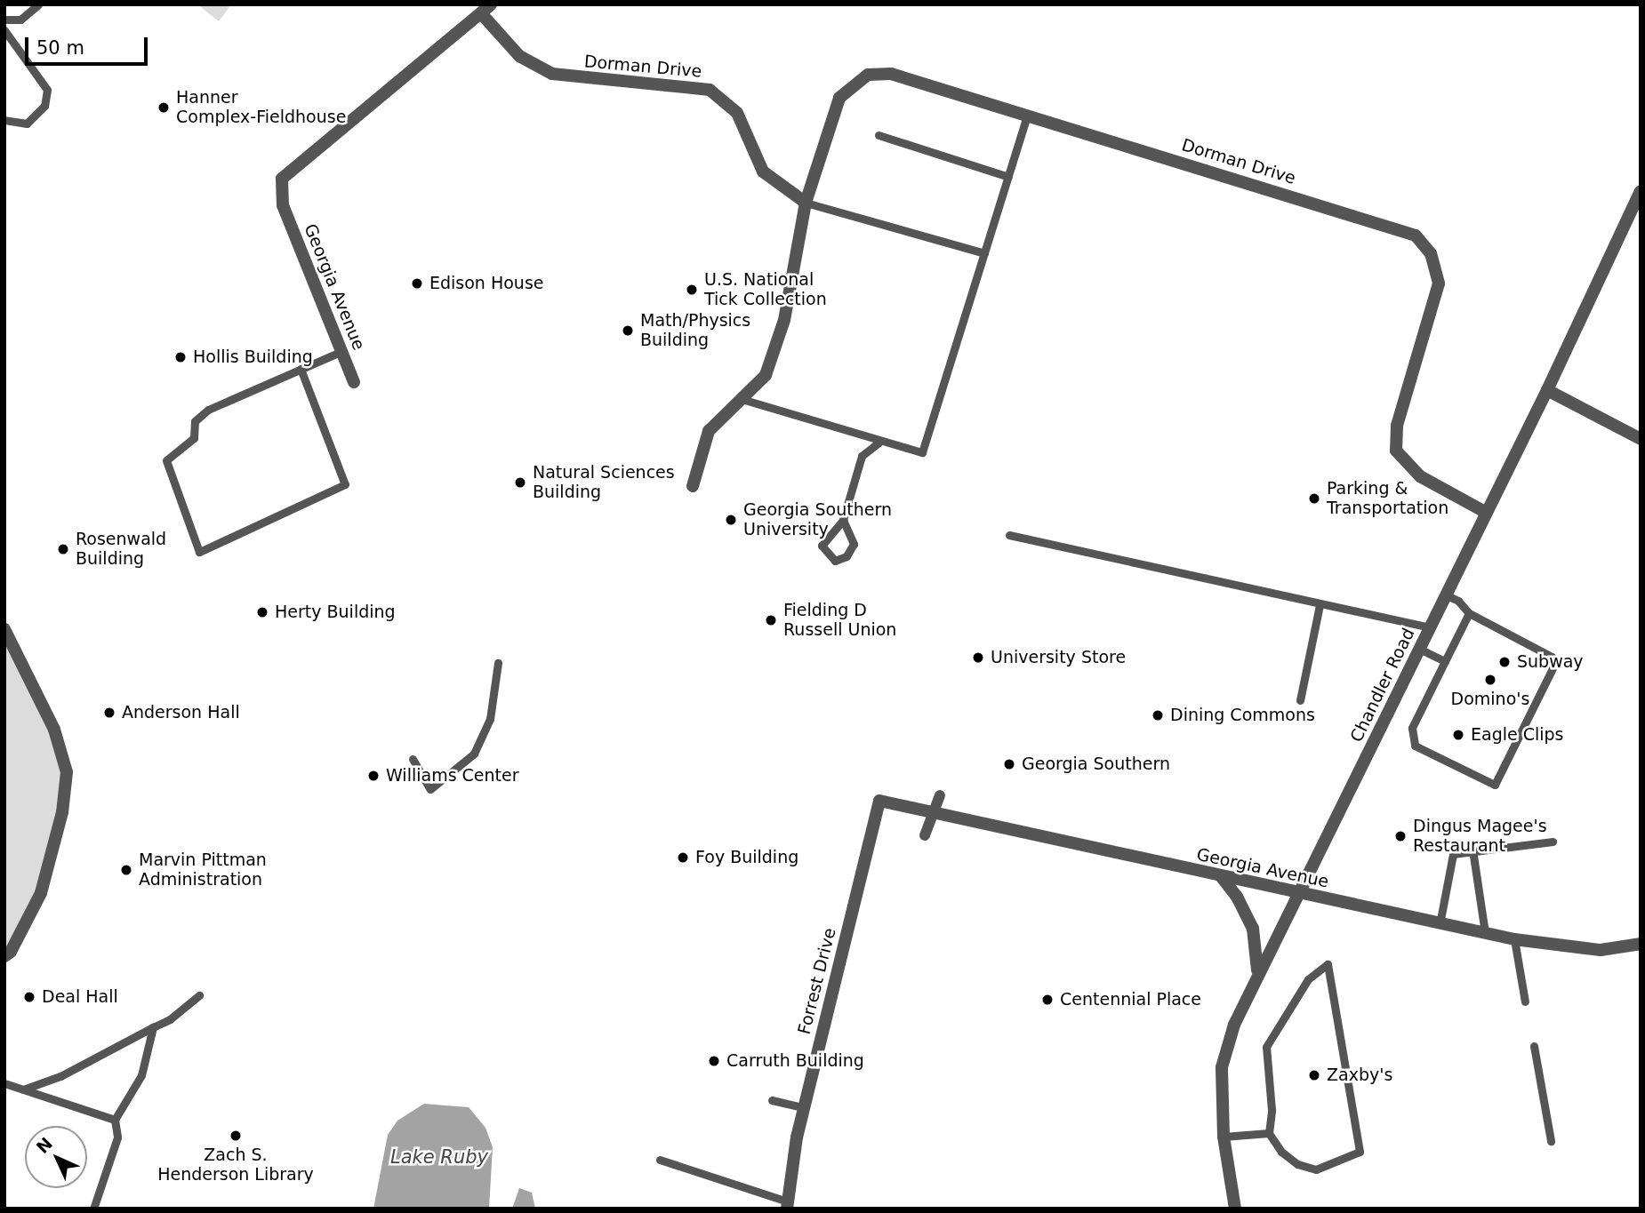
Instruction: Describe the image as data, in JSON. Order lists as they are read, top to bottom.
{
  "streets": {
    "street": [
      "Dorman Drive",
      "Georgia Avenue",
      "Chandler Road",
      "Forrest Drive"
    ]
  },
  "crossings": [
    ["Dorman Drive", "Georgia Avenue"],
    ["Dorman Drive", "Chandler Road"],
    ["Georgia Avenue", "Chandler Road"],
    ["Georgia Avenue", "Forrest Drive"]
  ],
  "water": ["Lake Ruby"],
  "places": [
    "Hanner Complex-Fieldhouse",
    "Edison House",
    "U.S. National Tick Collection",
    "Math/Physics Building",
    "Hollis Building",
    "Natural Sciences Building",
    "Parking & Transportation",
    "Georgia Southern University",
    "Rosenwald Building",
    "Herty Building",
    "Fielding D Russell Union",
    "University Store",
    "Subway",
    "Domino's",
    "Anderson Hall",
    "Dining Commons",
    "Eagle Clips",
    "Georgia Southern",
    "Williams Center",
    "Dingus Magee's Restaurant",
    "Foy Building",
    "Marvin Pittman Administration",
    "Deal Hall",
    "Centennial Place",
    "Carruth Building",
    "Zaxby's",
    "Zach S. Henderson Library"
  ],
  "scale_bar": "50 m",
  "north": "top left"
}
